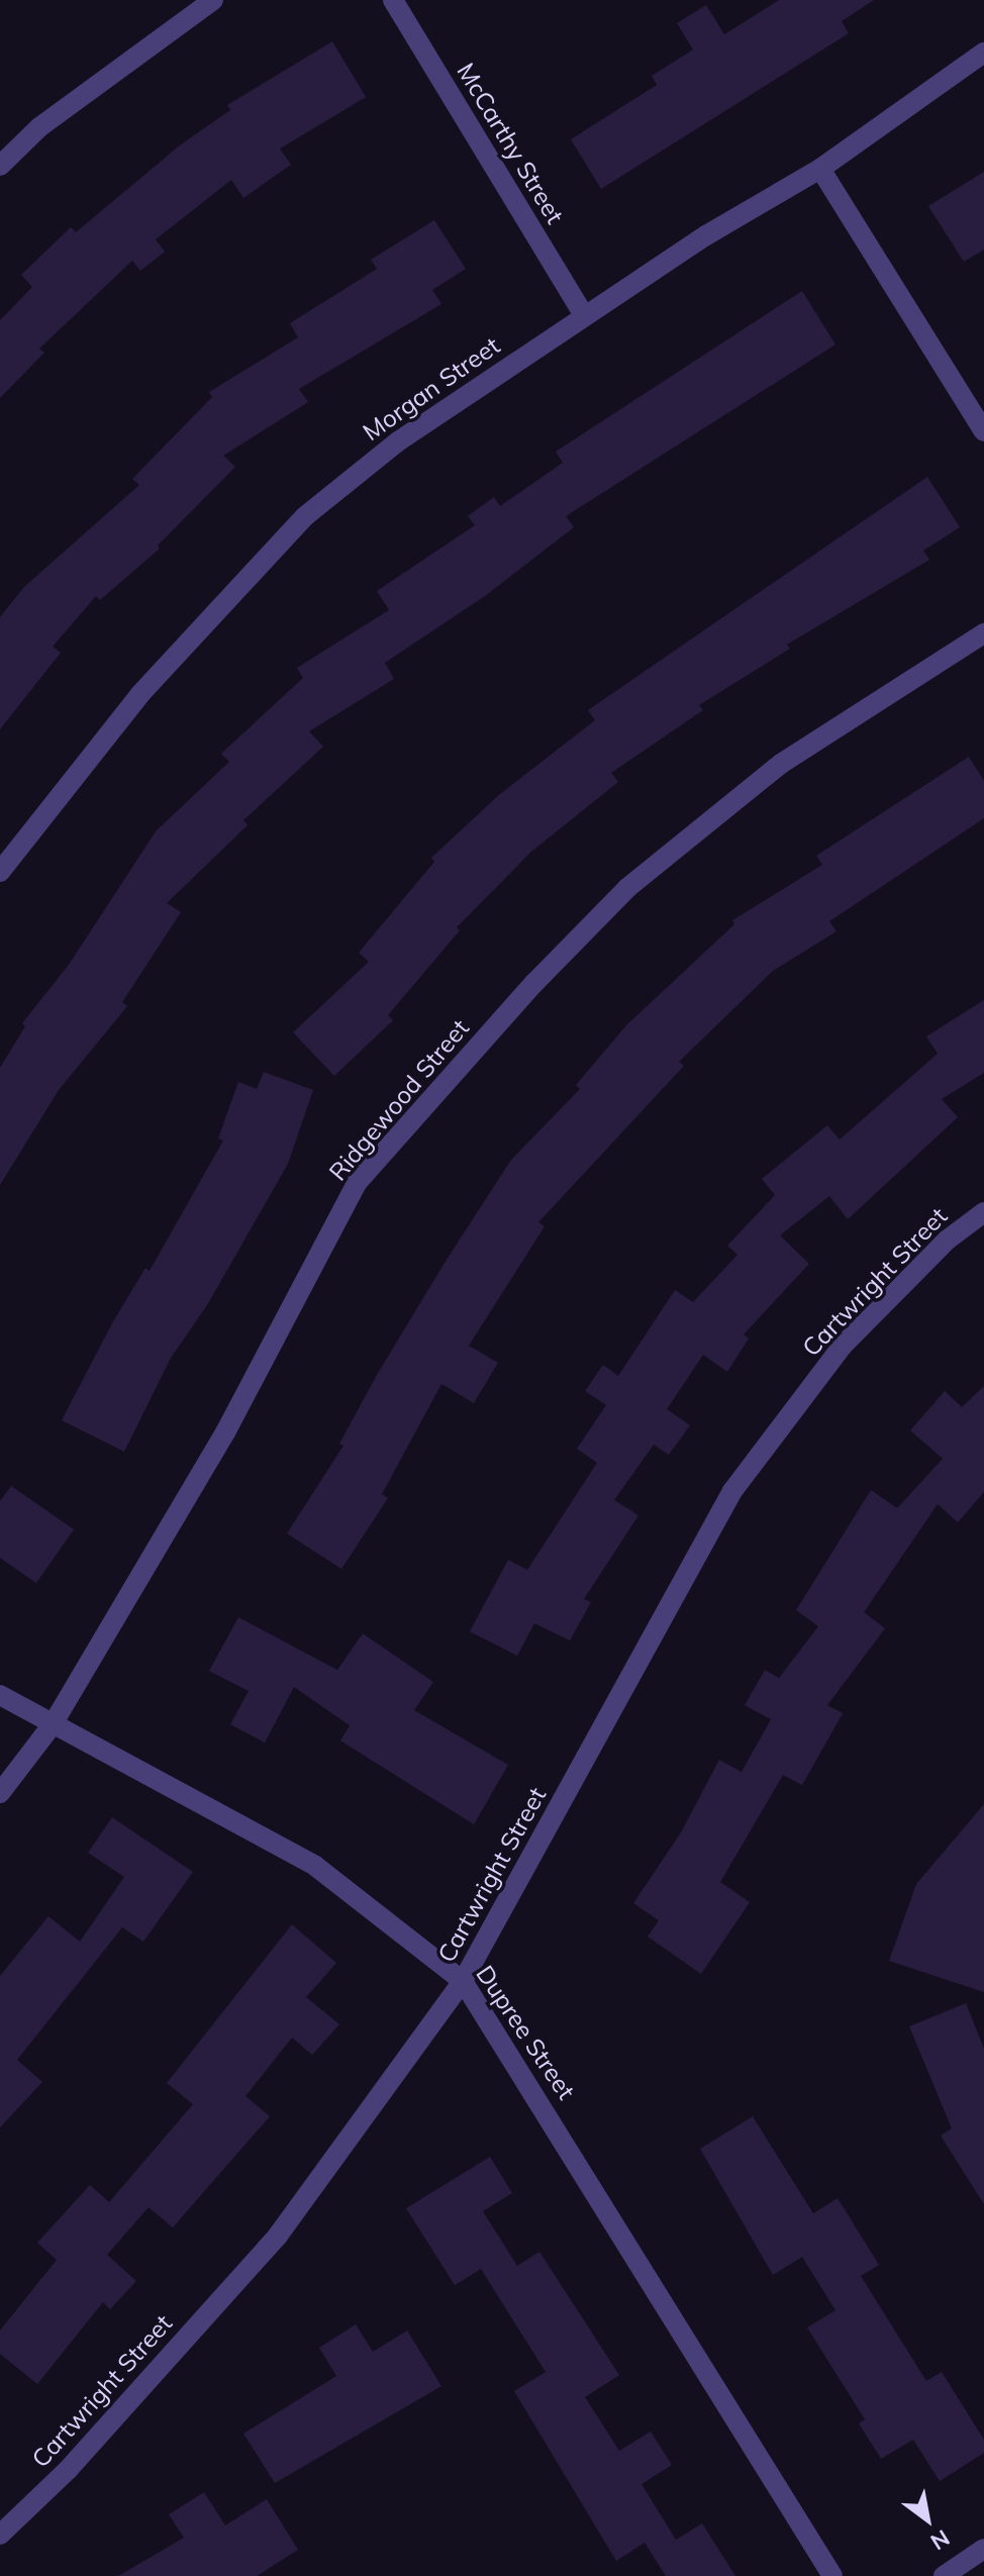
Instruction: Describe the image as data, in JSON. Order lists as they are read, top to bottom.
{
  "streets": {
    "street": [
      "McCarthy Street",
      "Morgan Street",
      "Ridgewood Street",
      "Cartwright Street",
      "Dupree Street"
    ]
  },
  "crossings": [
    ["McCarthy Street", "Morgan Street"],
    ["Ridgewood Street", "Dupree Street"],
    ["Cartwright Street", "Dupree Street"]
  ],
  "north": "bottom right"
}
